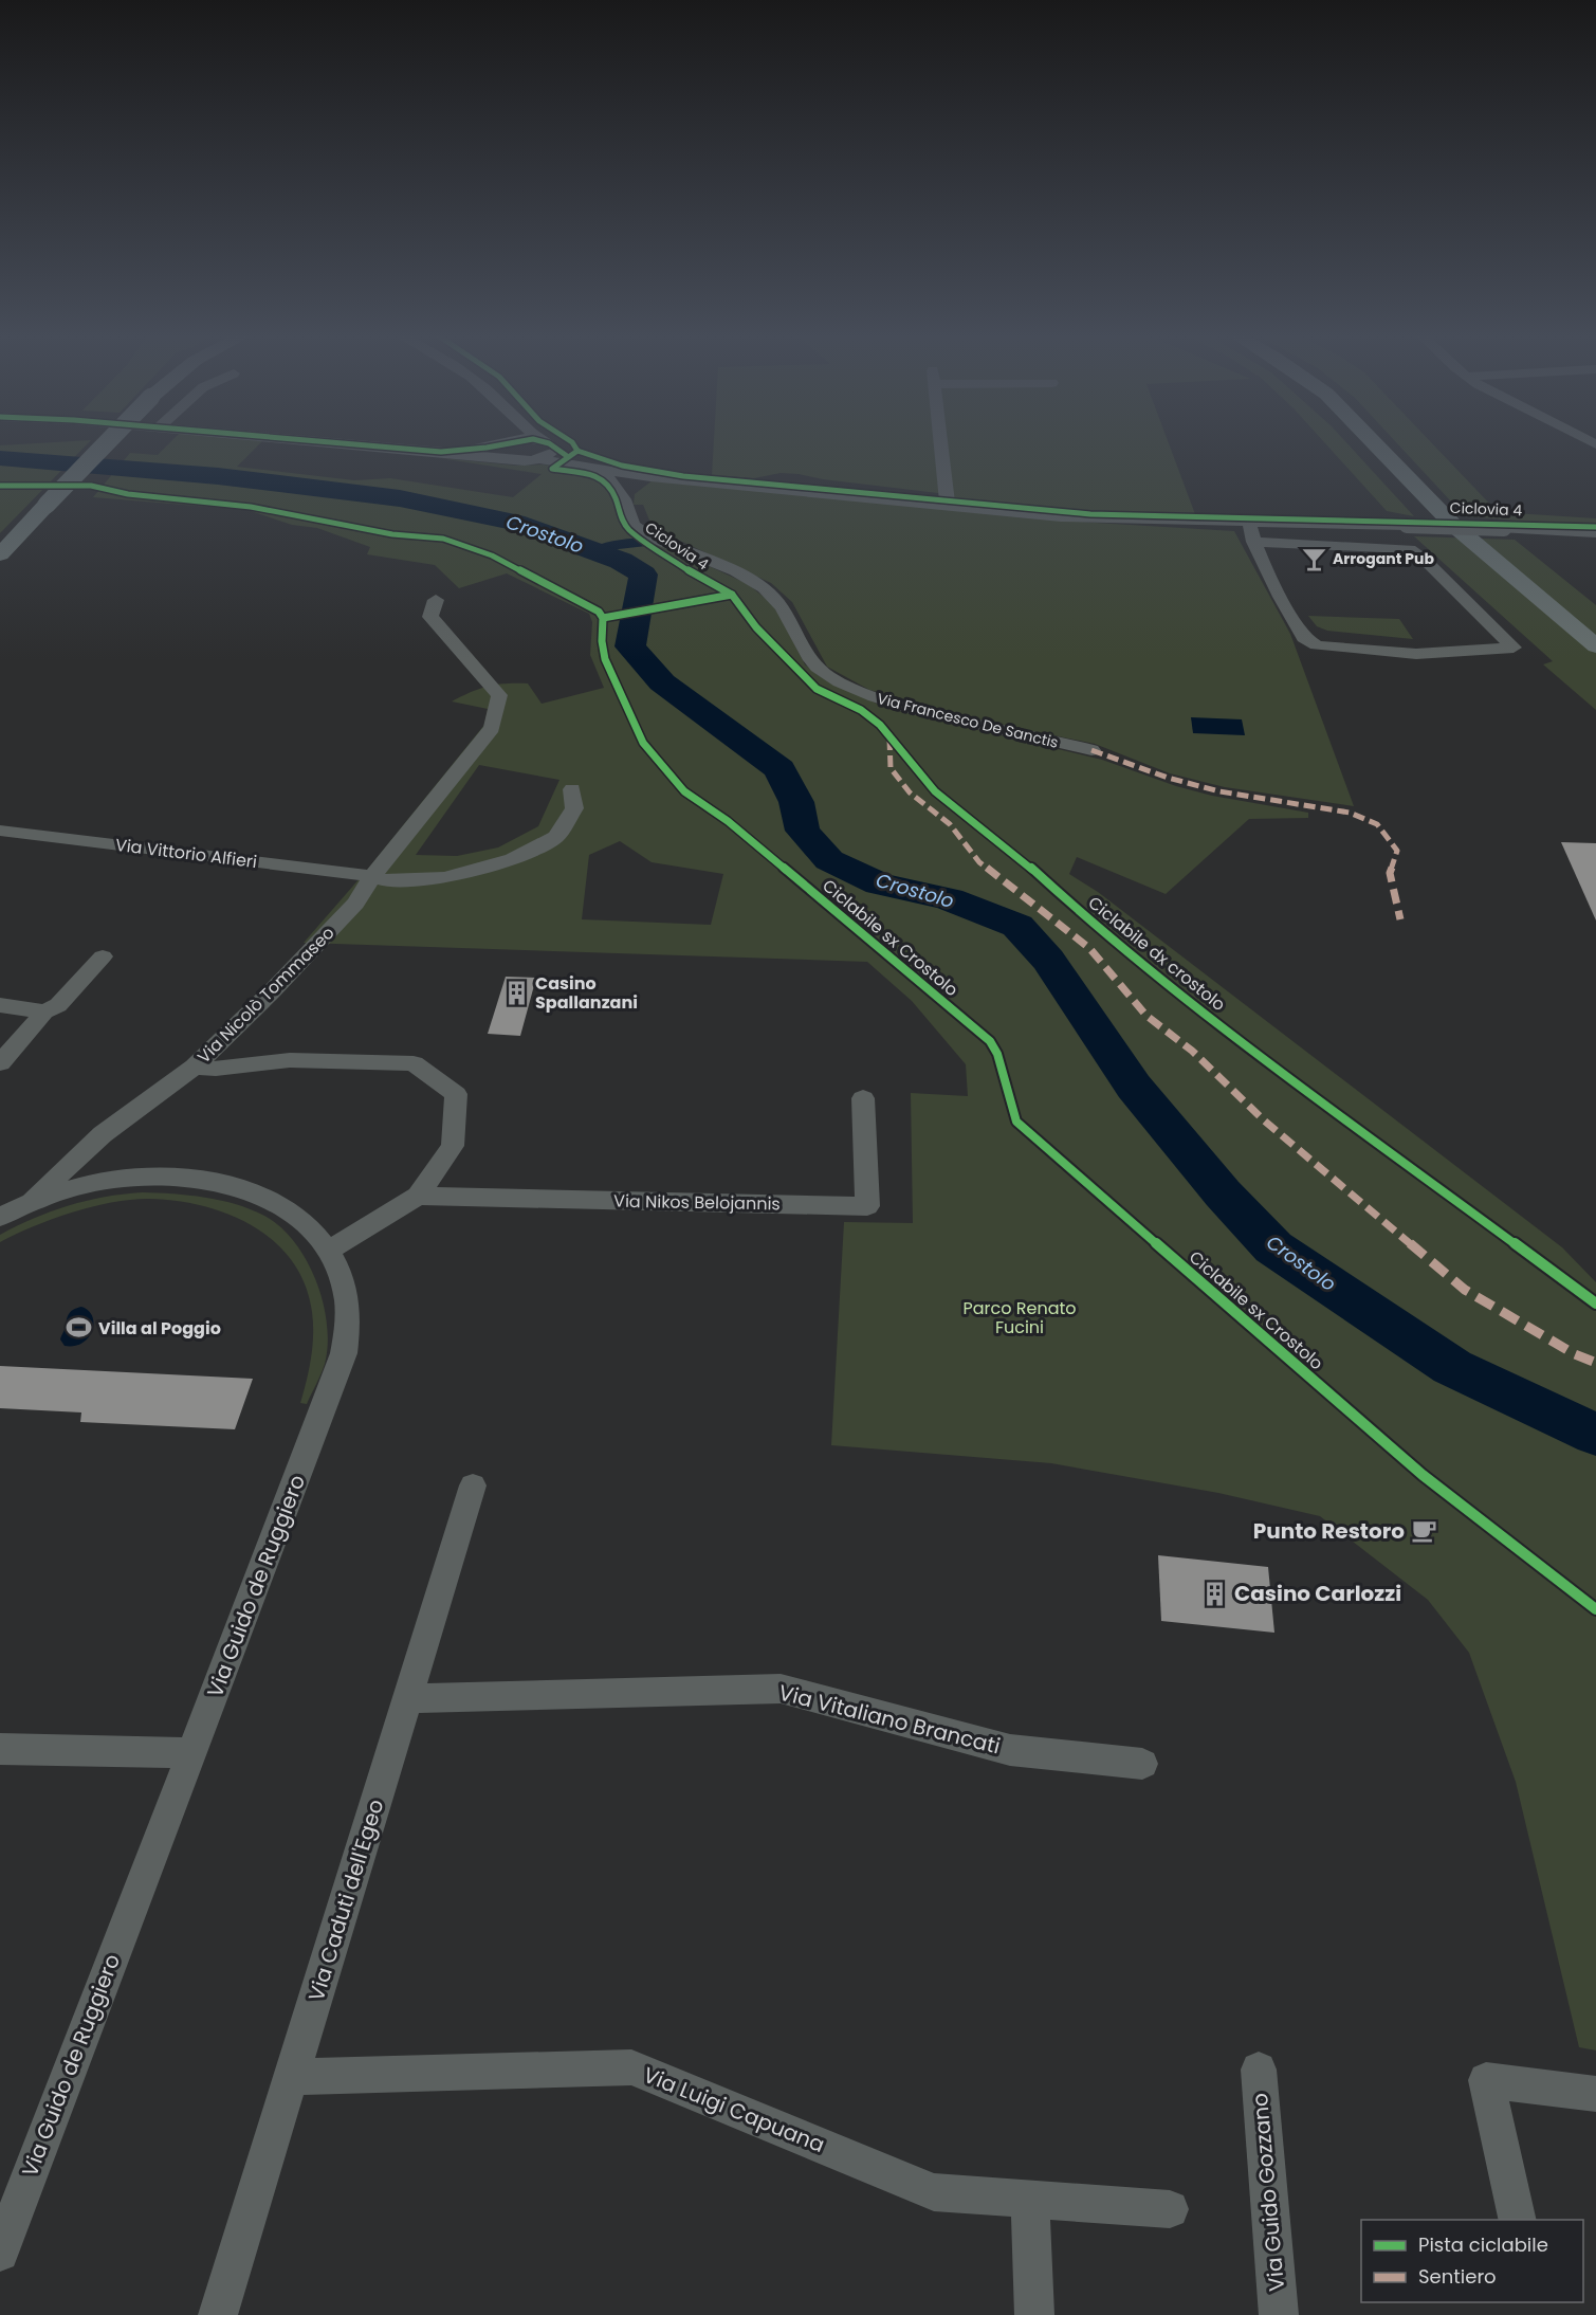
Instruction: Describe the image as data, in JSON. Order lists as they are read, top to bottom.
{
  "streets": {
    "street": [
      "Via Francesco De Sanctis",
      "Via Vittorio Alfieri",
      "Via Nicolò Tommaseo",
      "Via Nikos Belojannis",
      "Via Guido de Ruggiero",
      "Via Vitaliano Brancati",
      "Via Caduti dell'Egeo",
      "Via Luigi Capuana",
      "Via Guido Gozzano"
    ],
    "cycle path": ["Ciclovia 4", "Ciclabile sx Crostolo"]
  },
  "crossings": [
    ["Via Vittorio Alfieri", "Via Nicolò Tommaseo"],
    ["Via Nicolò Tommaseo", "Via Guido de Ruggiero"],
    ["Via Vitaliano Brancati", "Via Caduti dell'Egeo"],
    ["Via Caduti dell'Egeo", "Via Luigi Capuana"]
  ],
  "water": ["Crostolo"],
  "parks": ["Parco Renato Fucini"],
  "places": {
    "bar": ["Arrogant Pub"],
    "building": ["Casino Spallanzani", "Casino Carlozzi"],
    "sports": ["Villa al Poggio"],
    "cafe": ["Punto Restoro"]
  },
  "legend": ["Pista ciclabile", "Sentiero"]
}
